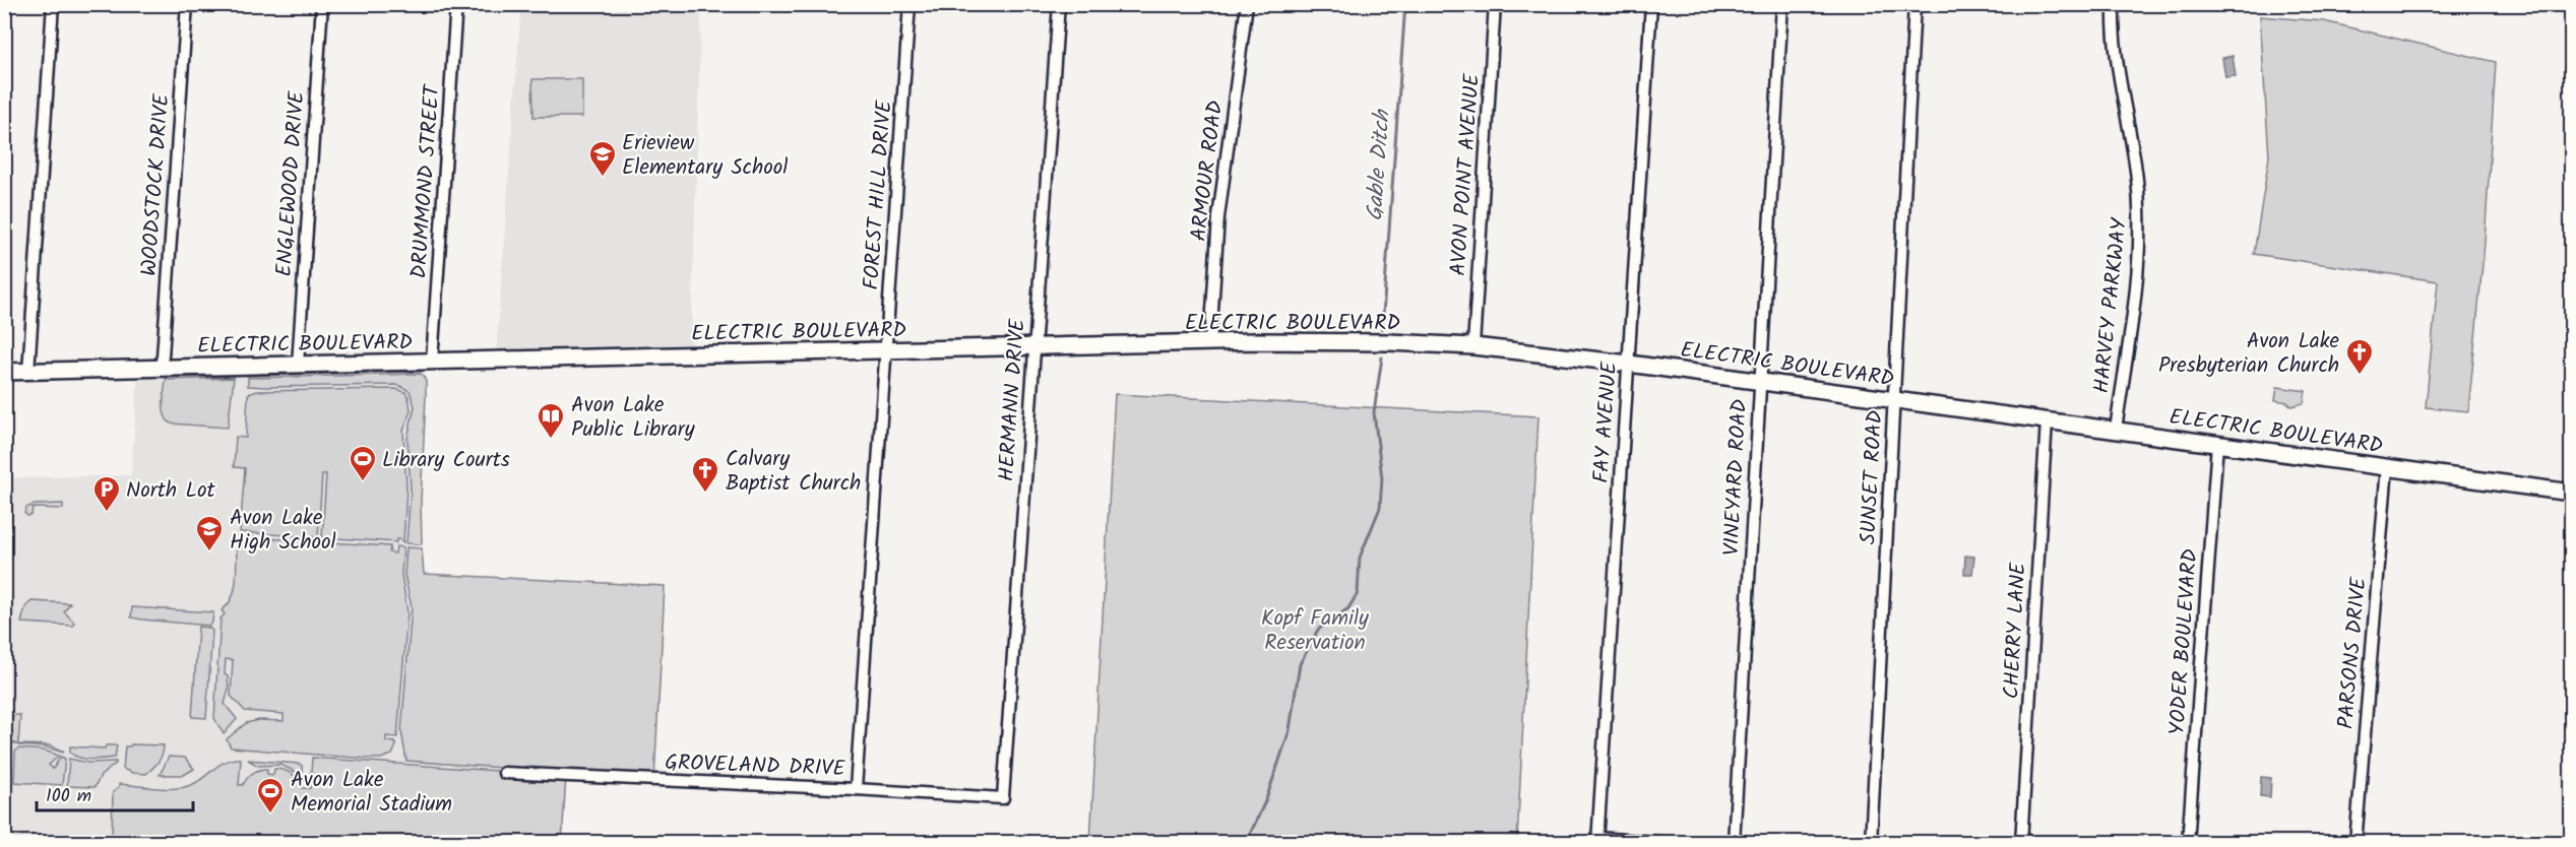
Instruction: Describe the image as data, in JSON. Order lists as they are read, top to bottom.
{
  "streets": {
    "street": [
      "ARMOUR ROAD",
      "AVON POINT AVENUE",
      "DRUMMOND STREET",
      "ENGLEWOOD DRIVE",
      "WOODSTOCK DRIVE",
      "FOREST HILL DRIVE",
      "HARVEY PARKWAY",
      "ELECTRIC BOULEVARD",
      "HERMANN DRIVE",
      "FAY AVENUE",
      "VINEYARD ROAD",
      "SUNSET ROAD",
      "CHERRY LANE",
      "YODER BOULEVARD",
      "PARSONS DRIVE",
      "GROVELAND DRIVE"
    ]
  },
  "crossings": [
    ["ARMOUR ROAD", "ELECTRIC BOULEVARD"],
    ["AVON POINT AVENUE", "ELECTRIC BOULEVARD"],
    ["DRUMMOND STREET", "ELECTRIC BOULEVARD"],
    ["ENGLEWOOD DRIVE", "ELECTRIC BOULEVARD"],
    ["WOODSTOCK DRIVE", "ELECTRIC BOULEVARD"],
    ["FOREST HILL DRIVE", "ELECTRIC BOULEVARD"],
    ["FOREST HILL DRIVE", "GROVELAND DRIVE"],
    ["HARVEY PARKWAY", "ELECTRIC BOULEVARD"],
    ["ELECTRIC BOULEVARD", "HERMANN DRIVE"],
    ["ELECTRIC BOULEVARD", "FAY AVENUE"],
    ["ELECTRIC BOULEVARD", "VINEYARD ROAD"],
    ["ELECTRIC BOULEVARD", "SUNSET ROAD"],
    ["ELECTRIC BOULEVARD", "CHERRY LANE"],
    ["ELECTRIC BOULEVARD", "YODER BOULEVARD"],
    ["ELECTRIC BOULEVARD", "PARSONS DRIVE"],
    ["HERMANN DRIVE", "GROVELAND DRIVE"]
  ],
  "water": ["Gable Ditch"],
  "parks": ["Kopf Family Reservation"],
  "places": {
    "school or university": ["Erieview Elementary School", "Avon Lake High School"],
    "church": ["Avon Lake Presbyterian Church", "Calvary Baptist Church"],
    "library": ["Avon Lake Public Library"],
    "sports": ["Library Courts", "Avon Lake Memorial Stadium"],
    "parking": ["North Lot"]
  },
  "scale_bar": "100 m"
}
